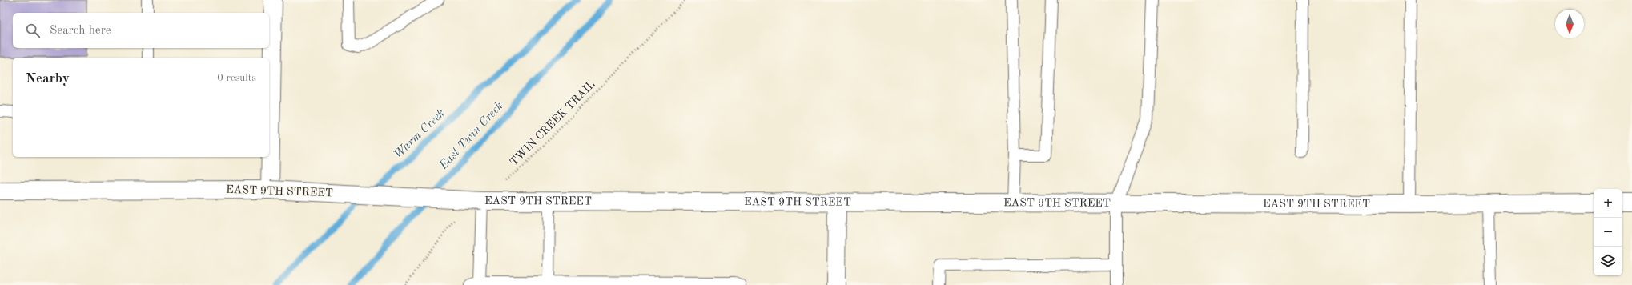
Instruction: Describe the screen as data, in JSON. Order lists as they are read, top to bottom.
{
  "streets": {
    "street": ["EAST 9TH STREET"],
    "path": ["TWIN CREEK TRAIL"]
  },
  "water": ["Warm Creek", "East Twin Creek"],
  "north": "bottom",
  "page": {
    "search": "Search here",
    "heading": ["Nearby", "0 results"],
    "map_buttons": ["+", "−"]
  }
}
